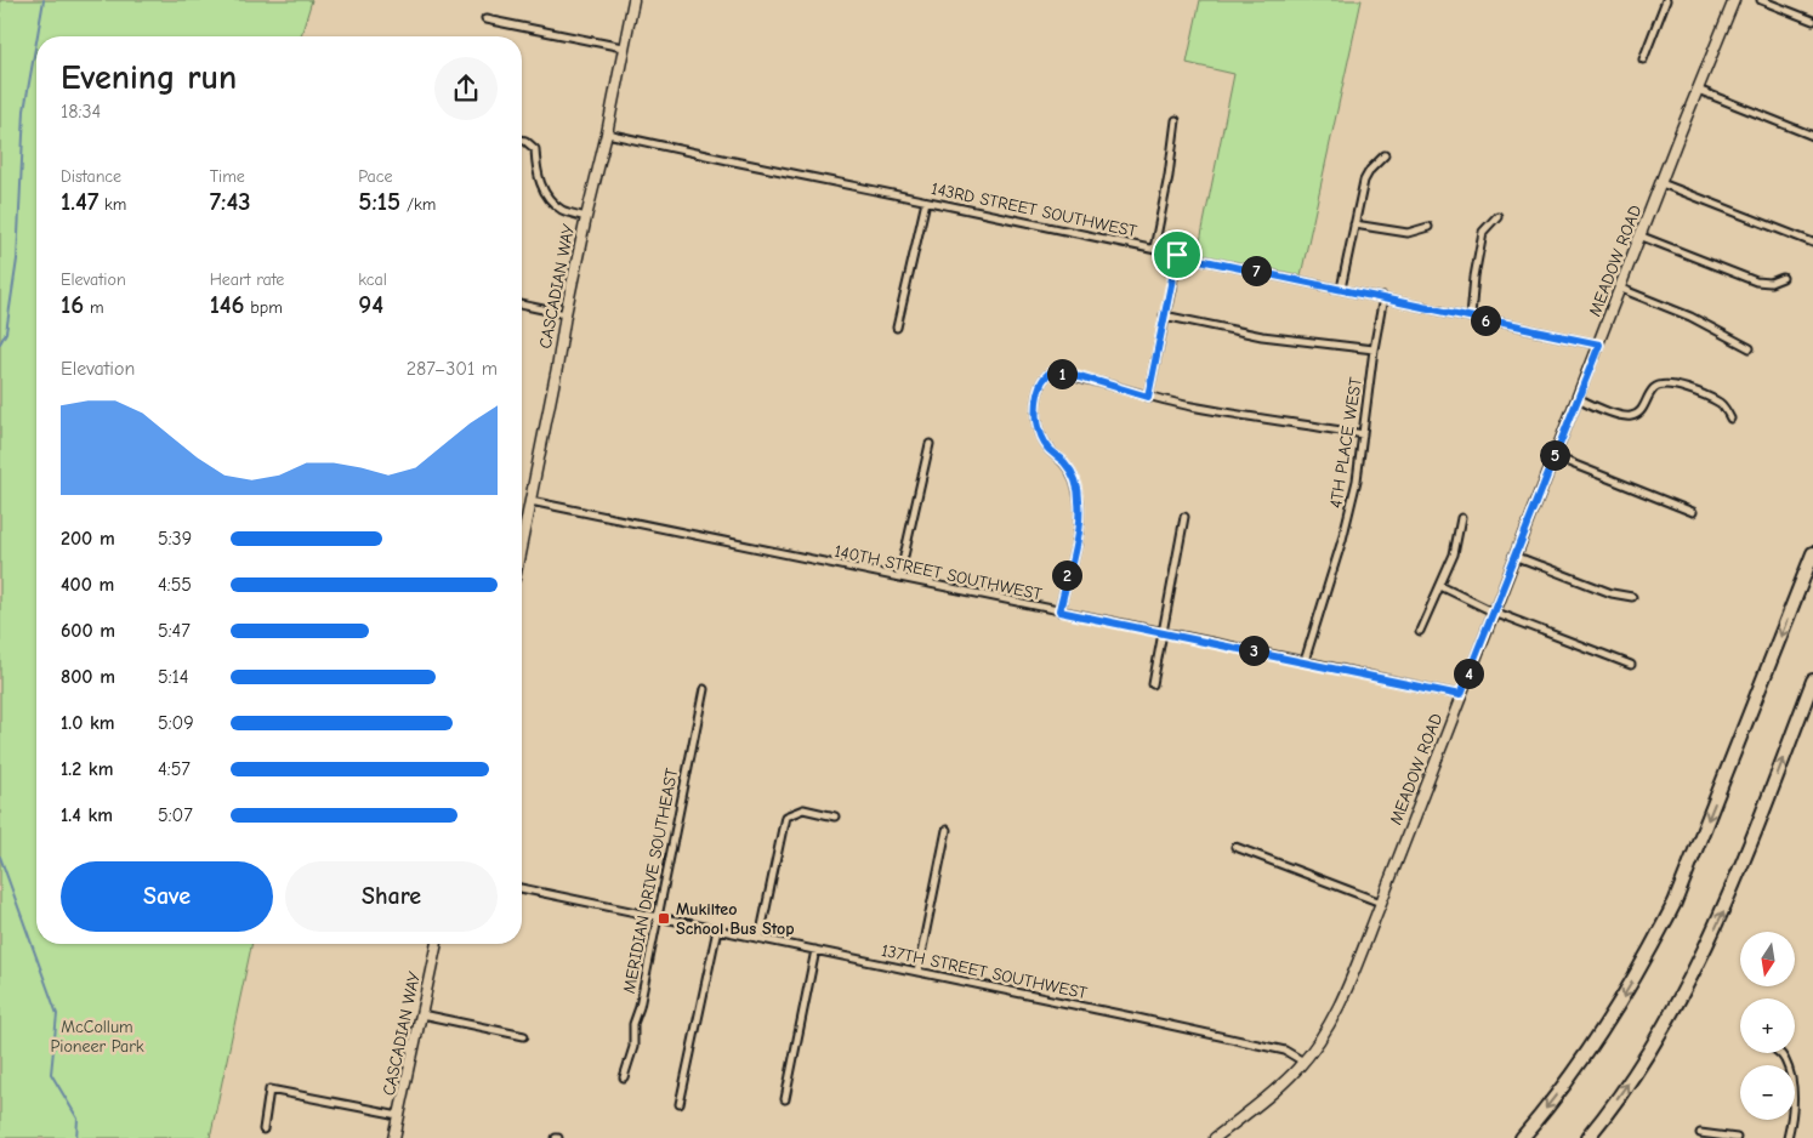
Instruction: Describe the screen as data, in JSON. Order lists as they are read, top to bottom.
{
  "streets": {
    "street": [
      "143RD STREET SOUTHWEST",
      "MEADOW ROAD",
      "CASCADIAN WAY",
      "4TH PLACE WEST",
      "140TH STREET SOUTHWEST",
      "MERIDIAN DRIVE SOUTHEAST",
      "137TH STREET SOUTHWEST"
    ]
  },
  "crossings": [
    ["143RD STREET SOUTHWEST", "MEADOW ROAD"],
    ["143RD STREET SOUTHWEST", "CASCADIAN WAY"],
    ["143RD STREET SOUTHWEST", "4TH PLACE WEST"],
    ["MEADOW ROAD", "140TH STREET SOUTHWEST"],
    ["MEADOW ROAD", "137TH STREET SOUTHWEST"],
    ["CASCADIAN WAY", "140TH STREET SOUTHWEST"],
    ["4TH PLACE WEST", "140TH STREET SOUTHWEST"],
    ["MERIDIAN DRIVE SOUTHEAST", "137TH STREET SOUTHWEST"]
  ],
  "parks": ["McCollum Pioneer Park"],
  "places": {
    "transit": ["Mukilteo School Bus Stop"]
  },
  "north": "bottom",
  "page": {
    "heading": ["Evening run", "18:34"],
    "stats": [
      ["Distance", "1.47 km"],
      ["Time", "7:43"],
      ["Pace", "5:15 /km"],
      ["Elevation", "16 m"],
      ["Heart rate", "146 bpm"],
      ["kcal", "94"]
    ],
    "pins": [
      "7",
      "6",
      "1",
      "5",
      "2",
      "3",
      "4"
    ],
    "chart": ["Elevation", "287–301 m"],
    "list": [
      {
        "name": "200 m",
        "note": "5:39"
      },
      {
        "name": "400 m",
        "note": "4:55"
      },
      {
        "name": "600 m",
        "note": "5:47"
      },
      {
        "name": "800 m",
        "note": "5:14"
      },
      {
        "name": "1.0 km",
        "note": "5:09"
      },
      {
        "name": "1.2 km",
        "note": "4:57"
      },
      {
        "name": "1.4 km",
        "note": "5:07"
      }
    ],
    "buttons": ["Save", "Share"],
    "map_buttons": ["+", "−"]
  }
}
